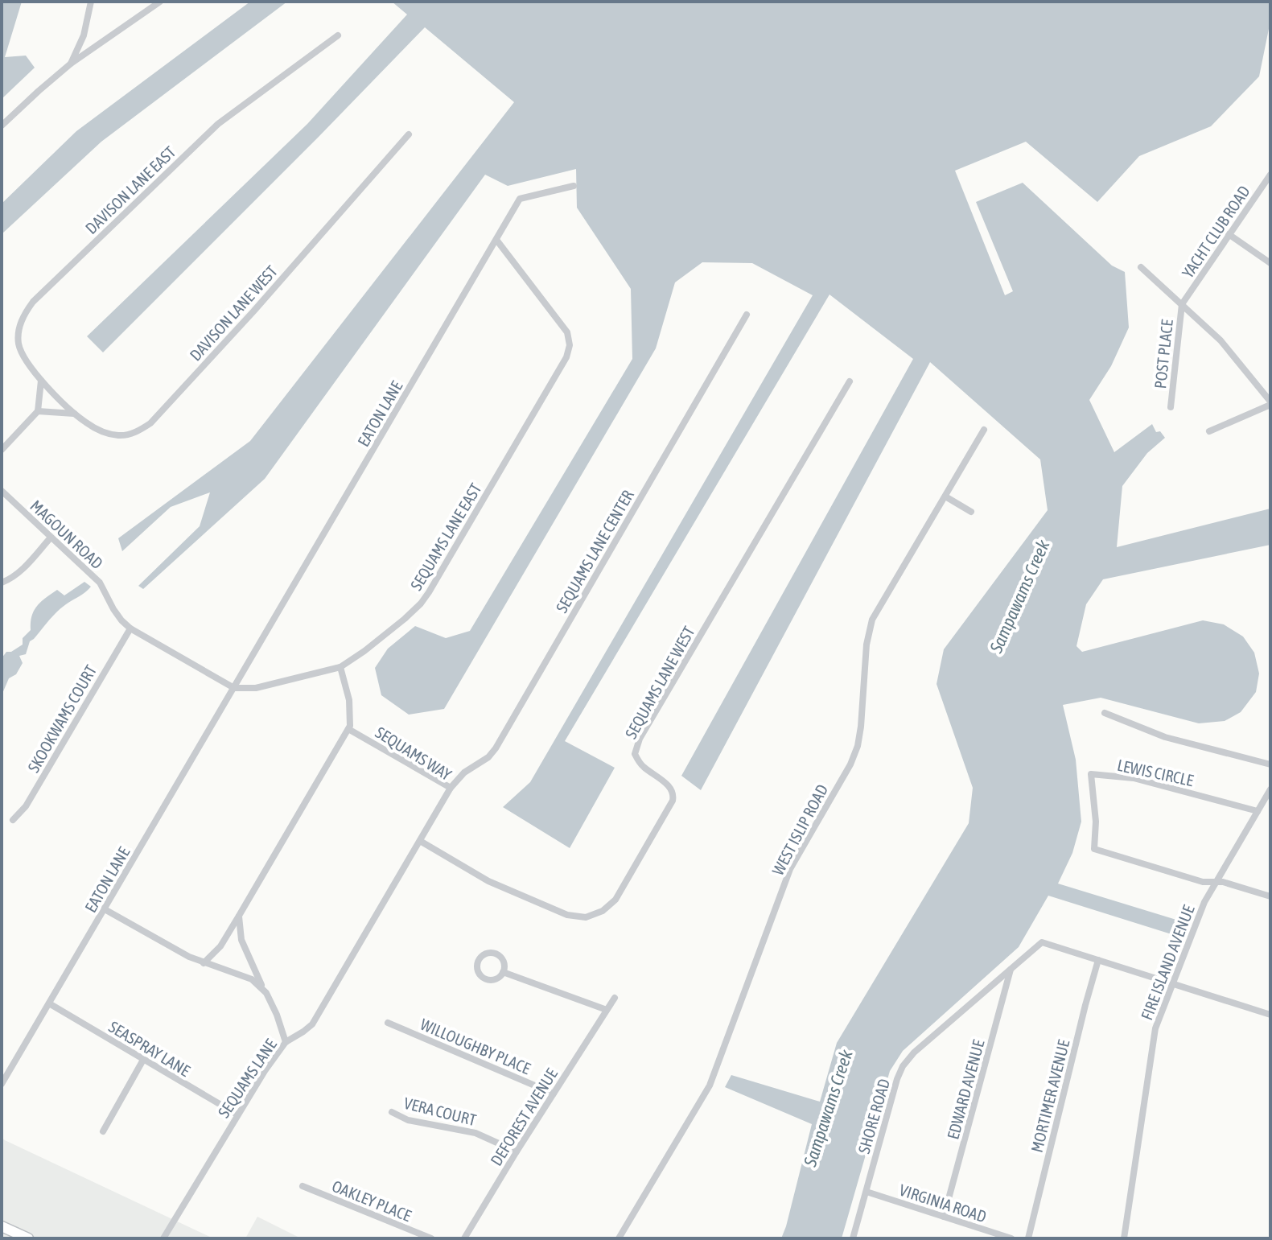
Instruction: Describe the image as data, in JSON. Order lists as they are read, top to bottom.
{
  "streets": {
    "street": [
      "DAVISON LANE EAST",
      "YACHT CLUB ROAD",
      "DAVISON LANE WEST",
      "POST PLACE",
      "EATON LANE",
      "MAGOUN ROAD",
      "SEQUAMS LANE EAST",
      "SEQUAMS LANE CENTER",
      "SEQUAMS LANE WEST",
      "SKOOKWAMS COURT",
      "SEQUAMS WAY",
      "LEWIS CIRCLE",
      "WEST ISLIP ROAD",
      "FIRE ISLAND AVENUE",
      "WILLOUGHBY PLACE",
      "SEASPRAY LANE",
      "SEQUAMS LANE",
      "EDWARD AVENUE",
      "MORTIMER AVENUE",
      "VERA COURT",
      "SHORE ROAD",
      "DEFOREST AVENUE",
      "OAKLEY PLACE",
      "VIRGINIA ROAD"
    ]
  },
  "crossings": [
    ["DAVISON LANE EAST", "DAVISON LANE WEST"],
    ["YACHT CLUB ROAD", "POST PLACE"],
    ["EATON LANE", "MAGOUN ROAD"],
    ["EATON LANE", "SEQUAMS LANE EAST"],
    ["EATON LANE", "SEASPRAY LANE"],
    ["MAGOUN ROAD", "SKOOKWAMS COURT"],
    ["SEQUAMS LANE CENTER", "SEQUAMS WAY"],
    ["SEQUAMS LANE WEST", "SEQUAMS WAY"],
    ["SEQUAMS LANE WEST", "SEQUAMS LANE"],
    ["SEQUAMS WAY", "SEQUAMS LANE"],
    ["LEWIS CIRCLE", "FIRE ISLAND AVENUE"],
    ["WILLOUGHBY PLACE", "DEFOREST AVENUE"],
    ["SEASPRAY LANE", "SEQUAMS LANE"],
    ["EDWARD AVENUE", "SHORE ROAD"],
    ["EDWARD AVENUE", "VIRGINIA ROAD"],
    ["MORTIMER AVENUE", "SHORE ROAD"],
    ["VERA COURT", "DEFOREST AVENUE"],
    ["SHORE ROAD", "VIRGINIA ROAD"]
  ],
  "water": ["Sampawams Creek"]
}
